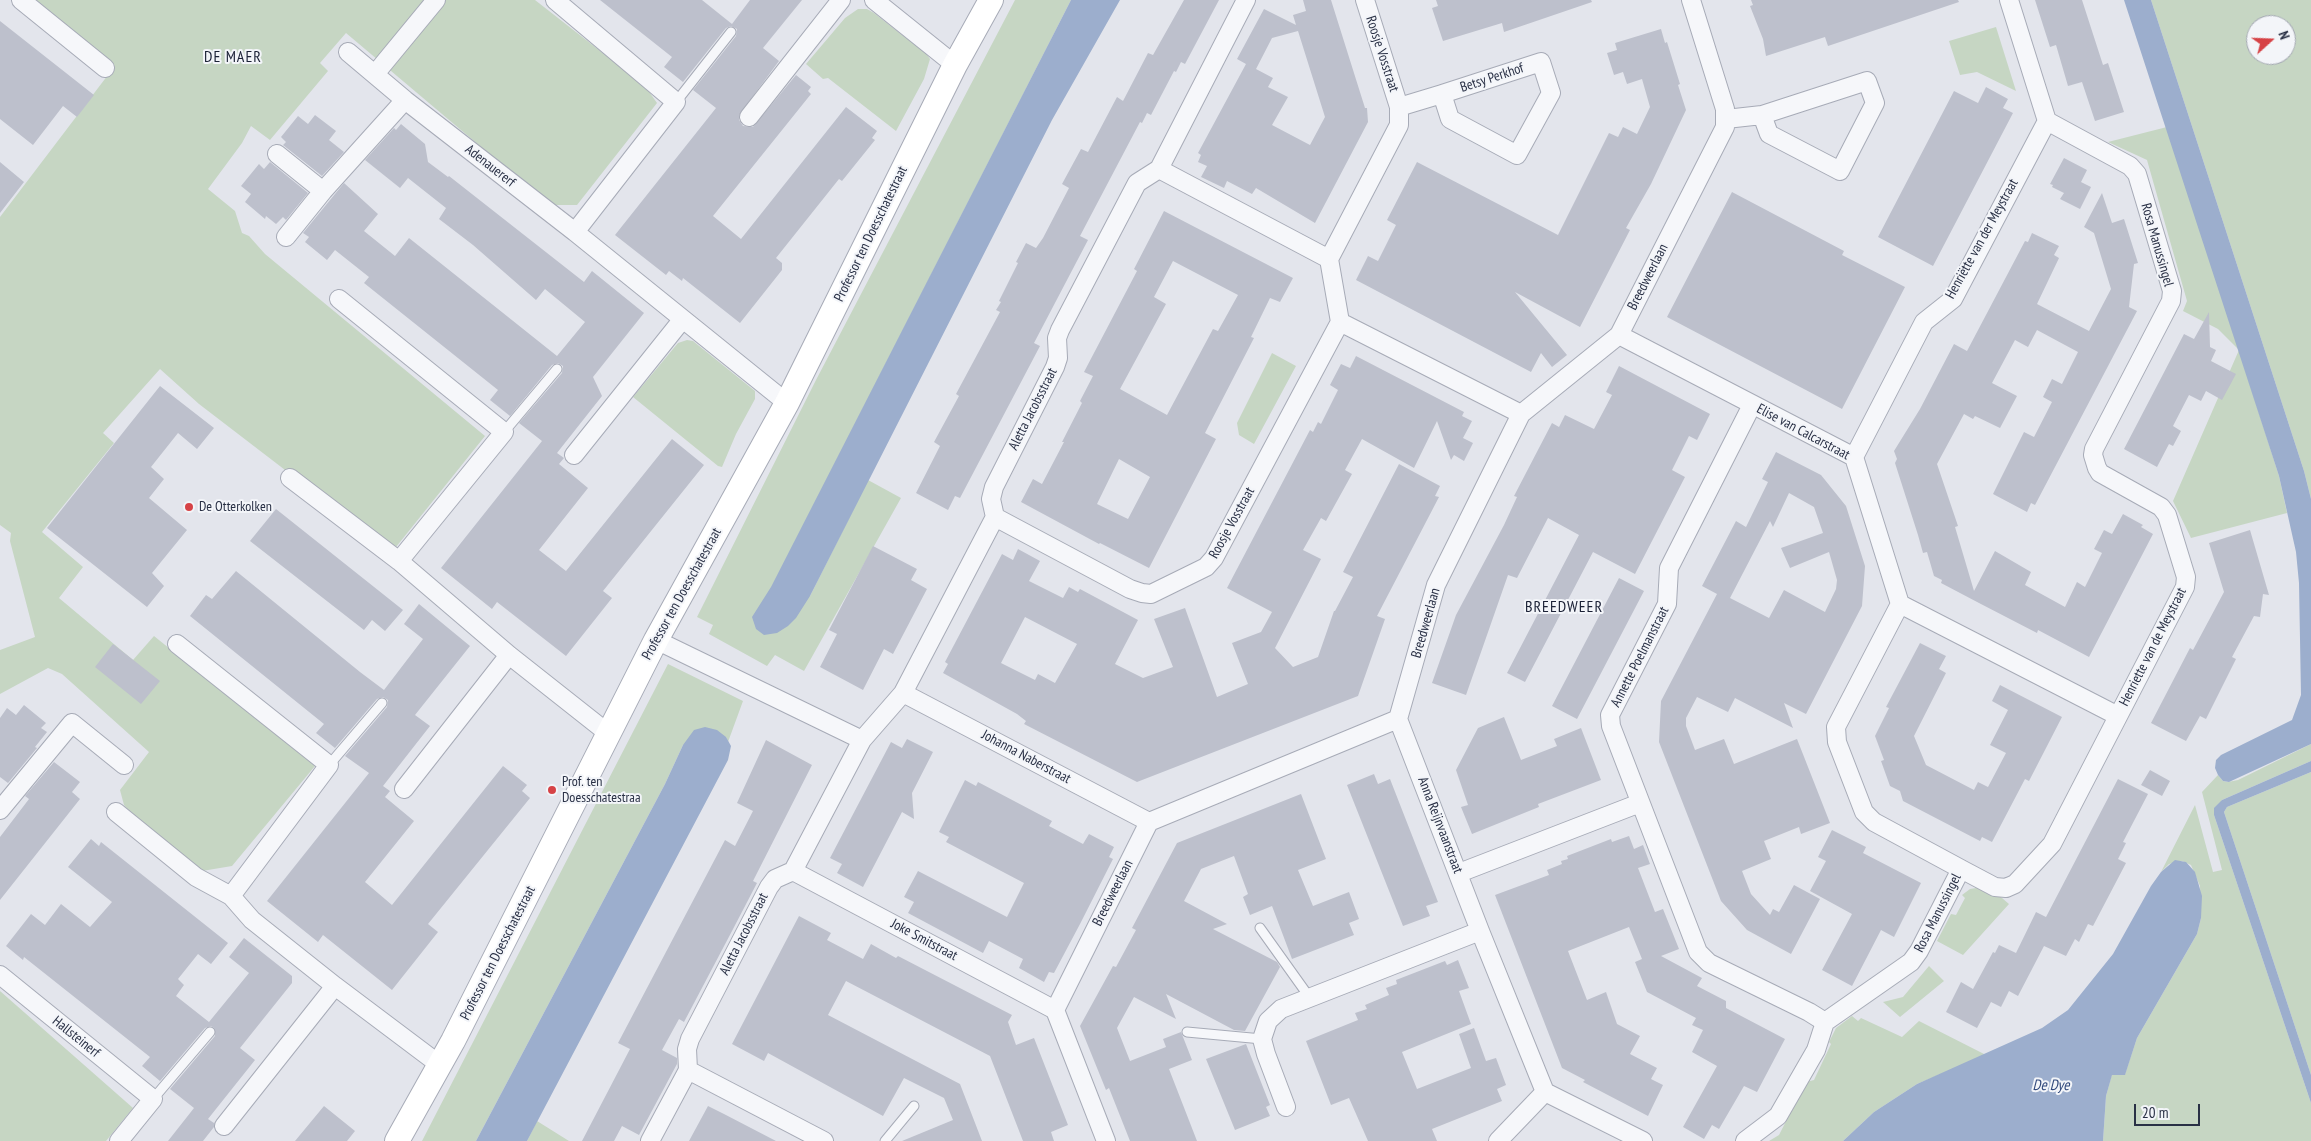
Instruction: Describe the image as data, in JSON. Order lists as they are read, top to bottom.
{
  "streets": {
    "street": [
      "Roosje Vosstraat",
      "Betsy Perkhof",
      "Adenauererf",
      "Professor ten Doesschatestraat",
      "Henriëtte van der Meystraat",
      "Rosa Manussingel",
      "Breedweerlaan",
      "Aletta Jacobsstraat",
      "Elise van Calcarstraat",
      "Henriette van de Meystraat",
      "Annette Poelmanstraat",
      "Johanna Naberstraat",
      "Anna Reijnvaanstraat",
      "Joke Smitstraat",
      "Hallsteinerf"
    ]
  },
  "crossings": [
    ["Roosje Vosstraat", "Betsy Perkhof"],
    ["Roosje Vosstraat", "Aletta Jacobsstraat"],
    ["Henriëtte van der Meystraat", "Rosa Manussingel"],
    ["Henriëtte van der Meystraat", "Elise van Calcarstraat"],
    ["Rosa Manussingel", "Henriette van de Meystraat"],
    ["Rosa Manussingel", "Annette Poelmanstraat"],
    ["Breedweerlaan", "Elise van Calcarstraat"],
    ["Breedweerlaan", "Johanna Naberstraat"],
    ["Breedweerlaan", "Anna Reijnvaanstraat"],
    ["Breedweerlaan", "Joke Smitstraat"],
    ["Aletta Jacobsstraat", "Joke Smitstraat"],
    ["Elise van Calcarstraat", "Annette Poelmanstraat"]
  ],
  "districts": ["DE MAER", "BREEDWEER"],
  "water": ["De Dye"],
  "places": ["De Otterkolken", "Prof. ten Doesschatestraa"],
  "scale_bar": "20 m",
  "north": "right"
}
